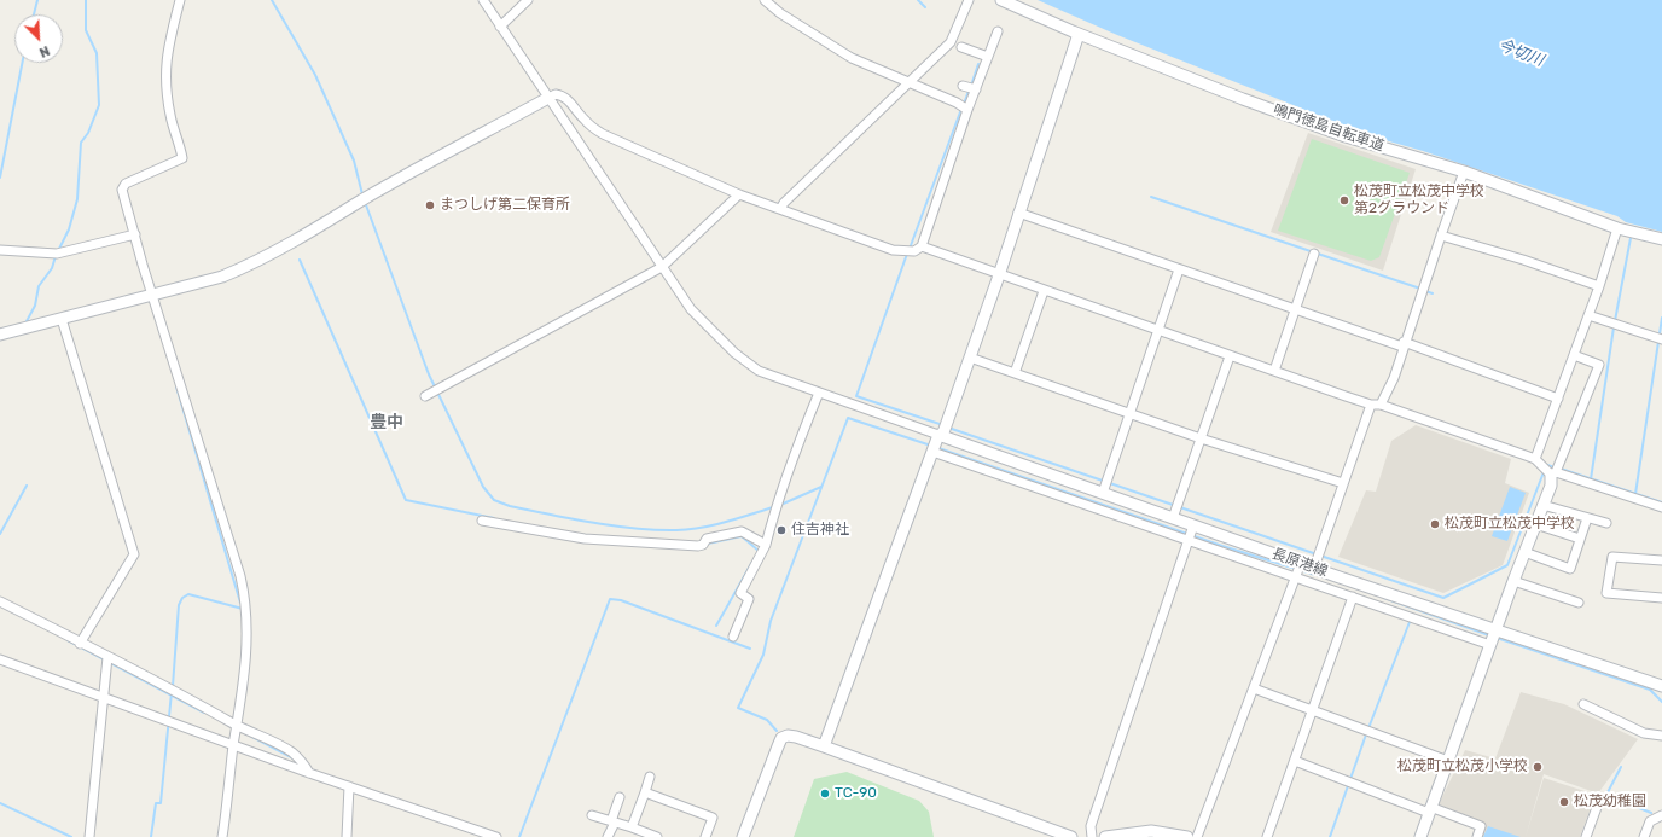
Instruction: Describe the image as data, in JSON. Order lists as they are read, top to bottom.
{
  "streets": {
    "street": ["鳴門徳島自転車道", "長原港線"]
  },
  "districts": ["豊中"],
  "water": ["今切川"],
  "places": [
    "松茂町立松茂中学校 第2グラウンド",
    "まつしげ第二保育所",
    "松茂町立松茂中学校",
    "住吉神社",
    "松茂町立松茂小学校",
    "TC-90",
    "松茂幼稚園"
  ],
  "north": "bottom right"
}
